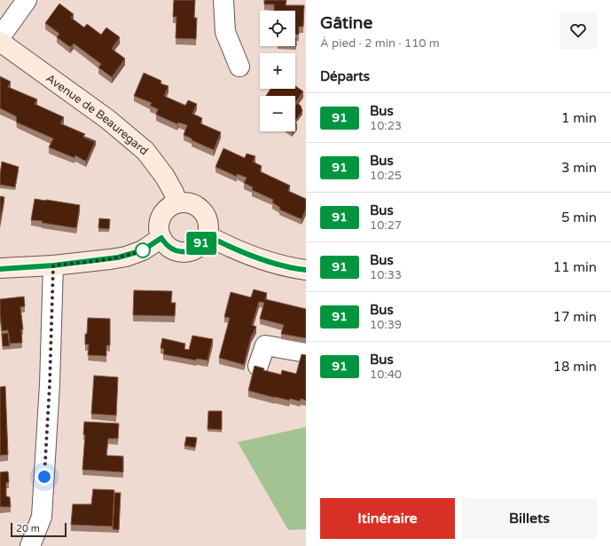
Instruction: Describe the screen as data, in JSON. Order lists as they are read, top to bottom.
{
  "streets": {
    "street": ["Avenue de Beauregard"]
  },
  "lines": ["bus line 91"],
  "scale_bar": "20 m",
  "page": {
    "on_map": "91",
    "heading": [
      ["Gâtine", "À pied · 2 min · 110 m"],
      "Départs"
    ],
    "map_buttons": ["+", "−"],
    "list": [
      {
        "mark": "91",
        "name": "Bus",
        "note": "10:23",
        "value": "1 min"
      },
      {
        "mark": "91",
        "name": "Bus",
        "note": "10:25",
        "value": "3 min"
      },
      {
        "mark": "91",
        "name": "Bus",
        "note": "10:27",
        "value": "5 min"
      },
      {
        "mark": "91",
        "name": "Bus",
        "note": "10:33",
        "value": "11 min"
      },
      {
        "mark": "91",
        "name": "Bus",
        "note": "10:39",
        "value": "17 min"
      },
      {
        "mark": "91",
        "name": "Bus",
        "note": "10:40",
        "value": "18 min"
      }
    ],
    "buttons": ["Itinéraire", "Billets"],
    "scale": "20 m"
  }
}
